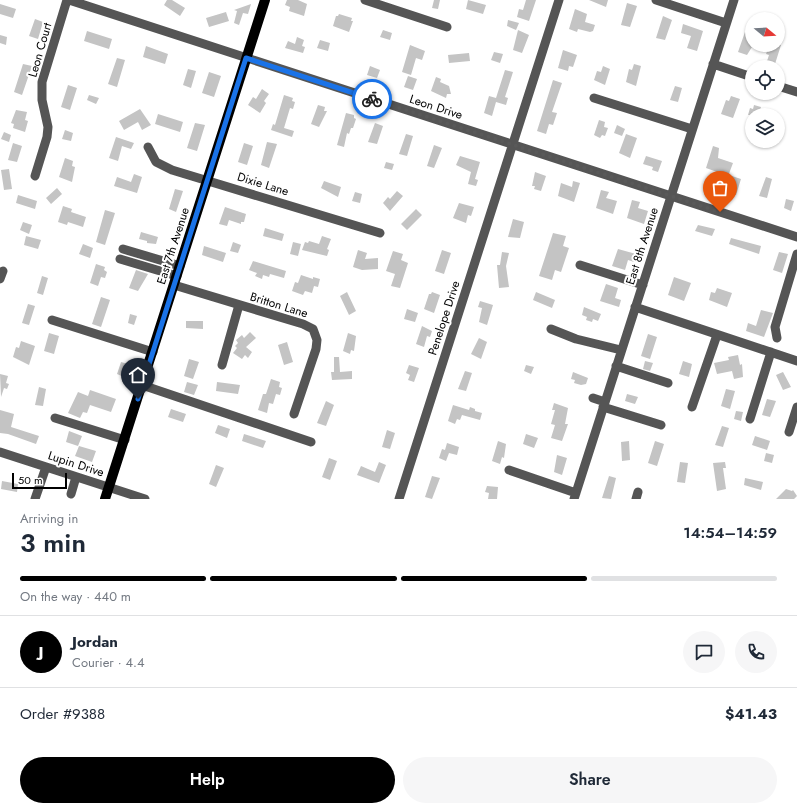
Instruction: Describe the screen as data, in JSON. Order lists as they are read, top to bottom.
{
  "streets": {
    "main road": ["East 7th Avenue"],
    "street": [
      "Leon Court",
      "Leon Drive",
      "Dixie Lane",
      "East 8th Avenue",
      "Britton Lane",
      "Penelope Drive",
      "Lupin Drive"
    ]
  },
  "crossings": [
    ["Leon Court", "Leon Drive"],
    ["Leon Drive", "East 7th Avenue"],
    ["Leon Drive", "East 8th Avenue"],
    ["Leon Drive", "Penelope Drive"],
    ["Dixie Lane", "East 7th Avenue"],
    ["East 7th Avenue", "Britton Lane"],
    ["East 7th Avenue", "Lupin Drive"]
  ],
  "scale_bar": "50 m",
  "north": "right",
  "page": {
    "scale": "50 m",
    "heading": ["3 min", "Arriving in", "14:54–14:59"],
    "panel": [
      "Jordan",
      "Courier · 4.4",
      "Order #9388",
      "$41.43"
    ],
    "bar": "On the way · 440 m",
    "round": "J",
    "buttons": ["Help", "Share"]
  }
}
